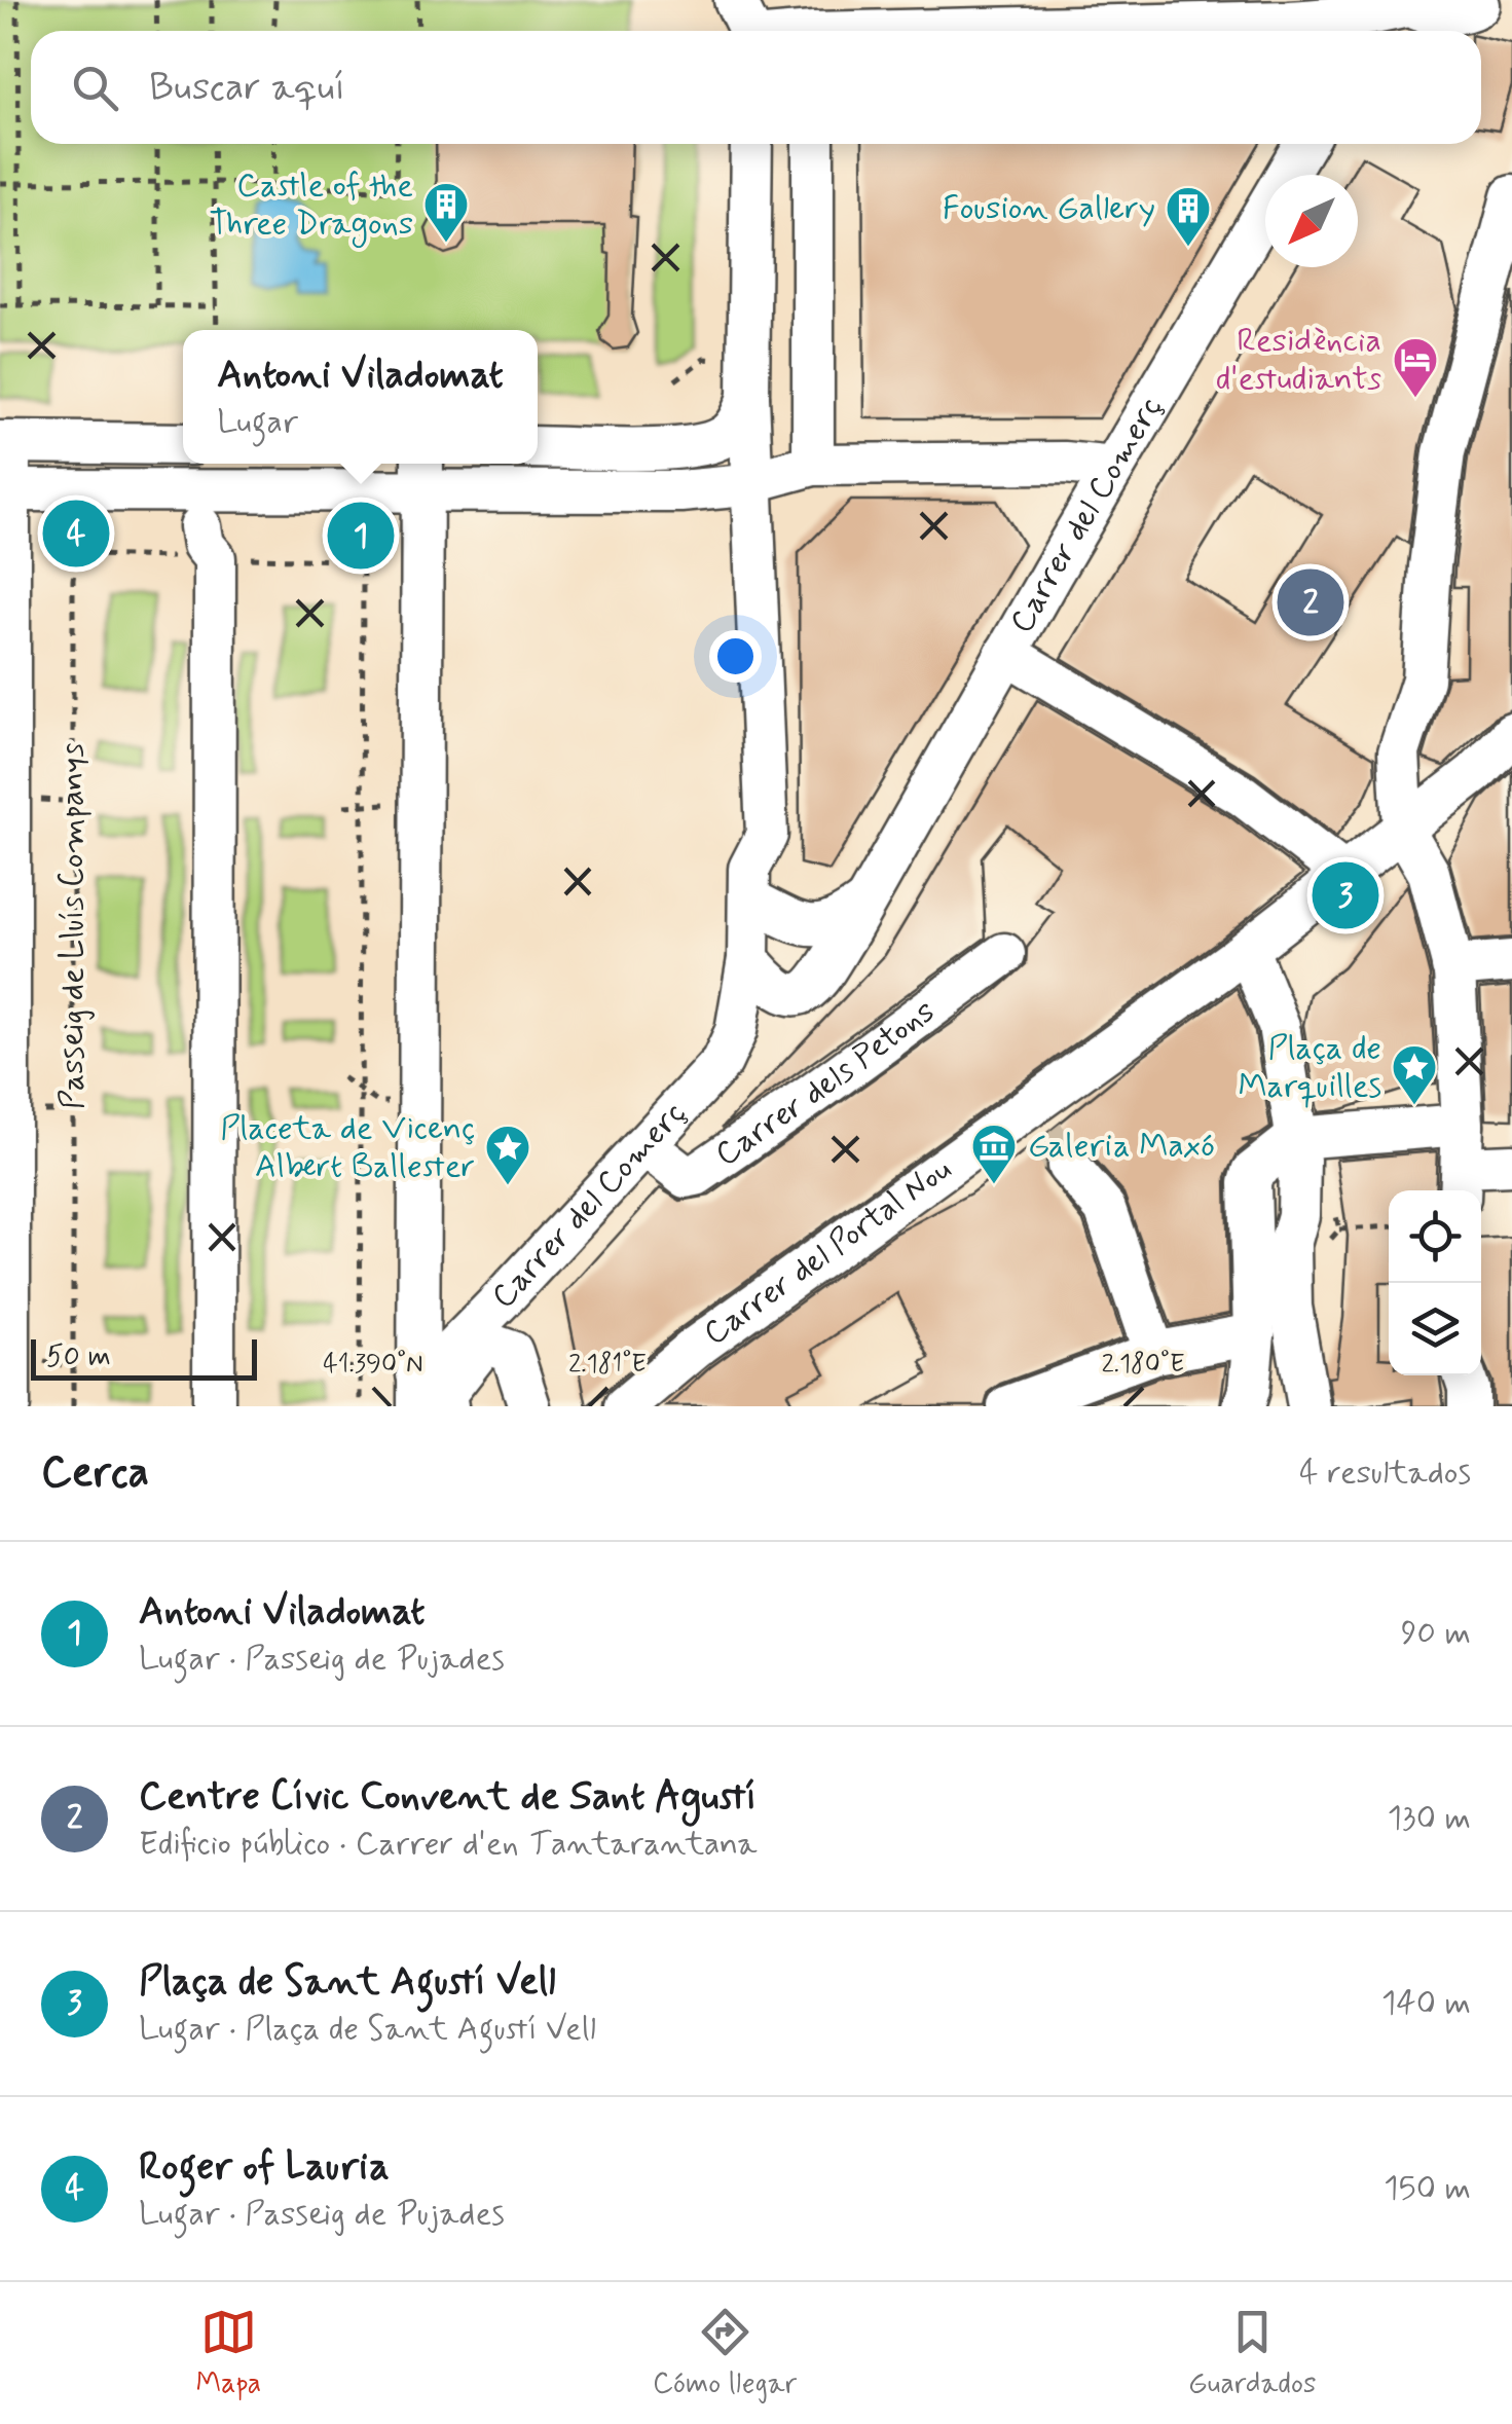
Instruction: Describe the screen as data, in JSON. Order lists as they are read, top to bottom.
{
  "streets": {
    "street": [
      "Carrer del Comerç",
      "Passeig de Lluís Companys",
      "Carrer dels Petons",
      "Carrer del Portal Nou"
    ]
  },
  "crossings": [
    ["Carrer del Comerç", "Carrer dels Petons"]
  ],
  "places": {
    "building": ["Castle of the Three Dragons", "Fousion Gallery"],
    "hotel": ["Residència d'estudiants"],
    "place": ["Plaça de Marquilles", "Placeta de Vicenç Albert Ballester"],
    "museum": ["Galeria Maxó"]
  },
  "scale_bar": "50 m",
  "north": "bottom left",
  "page": {
    "search": "Buscar aquí",
    "popup": ["Antoni Viladomat", "Lugar"],
    "pins": [
      "4",
      "1",
      "2",
      "3"
    ],
    "scale": "50 m",
    "heading": ["Cerca", "4 resultados"],
    "list": [
      {
        "mark": "1",
        "name": "Antoni Viladomat",
        "note": "Lugar · Passeig de Pujades",
        "value": "90 m"
      },
      {
        "mark": "2",
        "name": "Centre Cívic Convent de Sant Agustí",
        "note": "Edificio público · Carrer d'en Tantarantana",
        "value": "130 m"
      },
      {
        "mark": "3",
        "name": "Plaça de Sant Agustí Vell",
        "note": "Lugar · Plaça de Sant Agustí Vell",
        "value": "140 m"
      },
      {
        "mark": "4",
        "name": "Roger of Lauria",
        "note": "Lugar · Passeig de Pujades",
        "value": "150 m"
      }
    ],
    "nav": ["Mapa", "Cómo llegar", "Guardados"]
  },
  "coordinates": ["2.181°E", "2.180°E", "41.390°N"]
}
